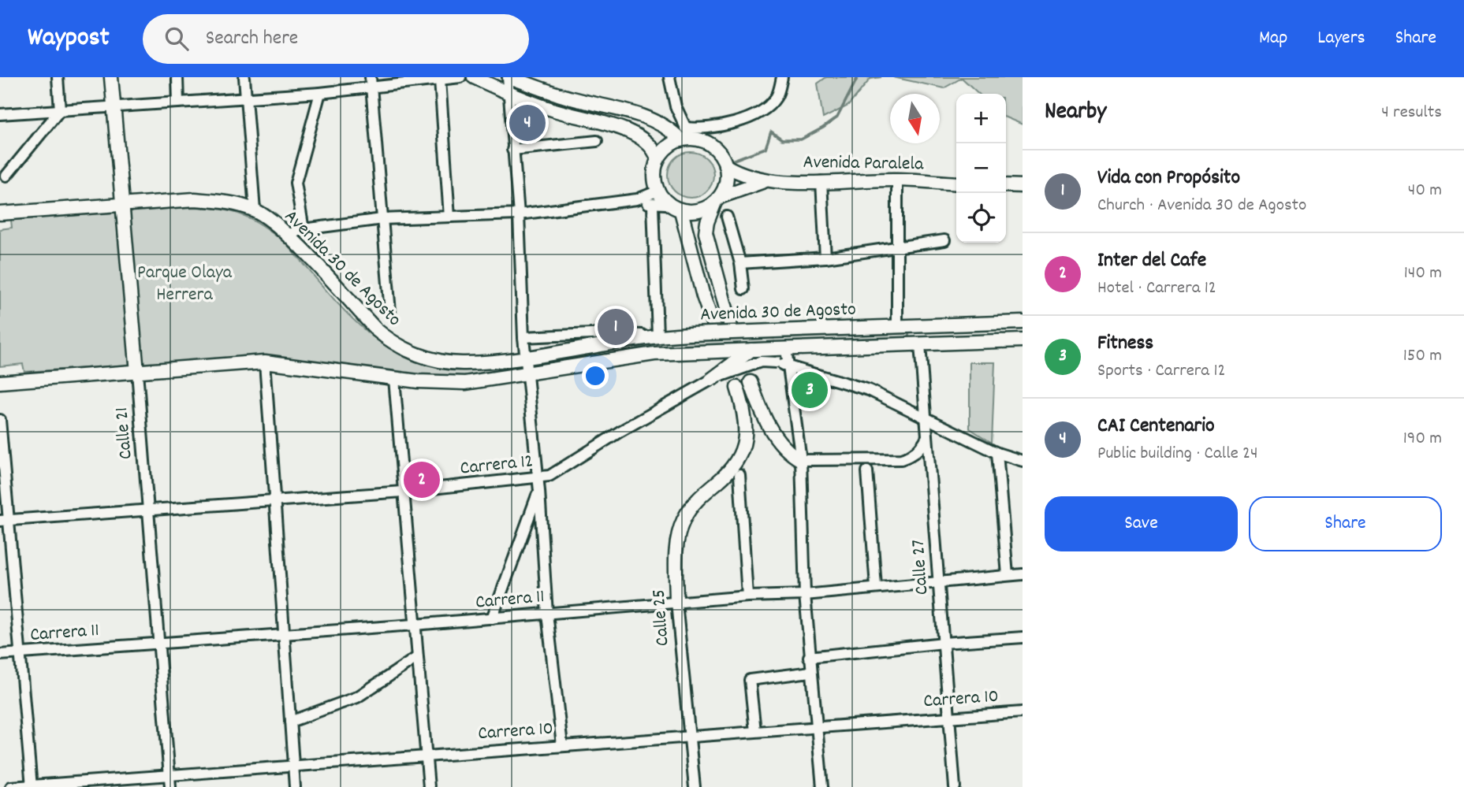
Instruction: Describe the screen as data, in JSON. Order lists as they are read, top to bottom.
{
  "streets": {
    "main road": [
      "Avenida Paralela",
      "Avenida 30 de Agosto",
      "Calle 21",
      "Calle 25"
    ],
    "street": [
      "Carrera 12",
      "Calle 27",
      "Carrera 11",
      "Carrera 10"
    ]
  },
  "crossings": [
    ["Avenida 30 de Agosto", "Calle 21"],
    ["Avenida 30 de Agosto", "Calle 27"],
    ["Calle 21", "Carrera 12"],
    ["Calle 21", "Carrera 11"],
    ["Calle 21", "Carrera 10"],
    ["Carrera 12", "Calle 27"],
    ["Calle 27", "Carrera 11"],
    ["Calle 27", "Carrera 10"],
    ["Carrera 11", "Calle 25"],
    ["Calle 25", "Carrera 10"]
  ],
  "parks": ["Parque Olaya Herrera"],
  "north": "bottom",
  "page": {
    "header": "Waypost",
    "search": "Search here",
    "nav": ["Map", "Layers", "Share"],
    "heading": ["Nearby", "4 results"],
    "map_buttons": ["+", "−"],
    "pins": [
      "4",
      "1",
      "3",
      "2"
    ],
    "list": [
      {
        "mark": "1",
        "name": "Vida con Propósito",
        "note": "Church · Avenida 30 de Agosto",
        "value": "40 m"
      },
      {
        "mark": "2",
        "name": "Inter del Cafe",
        "note": "Hotel · Carrera 12",
        "value": "140 m"
      },
      {
        "mark": "3",
        "name": "Fitness",
        "note": "Sports · Carrera 12",
        "value": "150 m"
      },
      {
        "mark": "4",
        "name": "CAI Centenario",
        "note": "Public building · Calle 24",
        "value": "190 m"
      }
    ],
    "buttons": ["Save", "Share"]
  }
}
